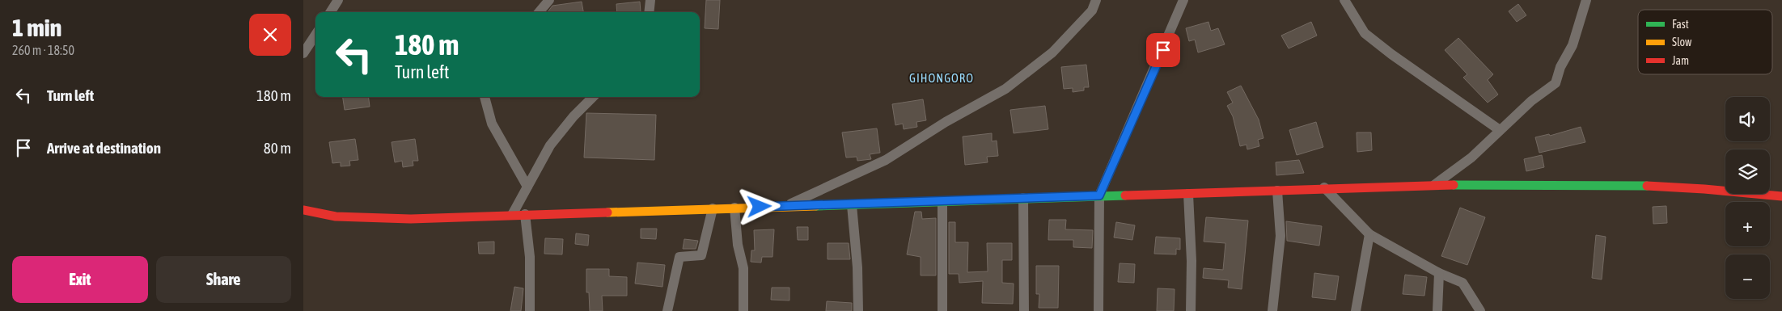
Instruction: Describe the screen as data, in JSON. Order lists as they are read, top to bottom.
{
  "districts": ["GIHONGORO"],
  "legend": ["Fast", "Slow", "Jam"],
  "page": {
    "heading": ["1 min", "260 m · 18:50"],
    "turn": ["180 m", "Turn left"],
    "list": [
      {
        "name": "Turn left",
        "value": "180 m"
      },
      {
        "name": "Arrive at destination",
        "value": "80 m"
      }
    ],
    "map_buttons": ["+", "−"],
    "buttons": ["Exit", "Share"]
  }
}
